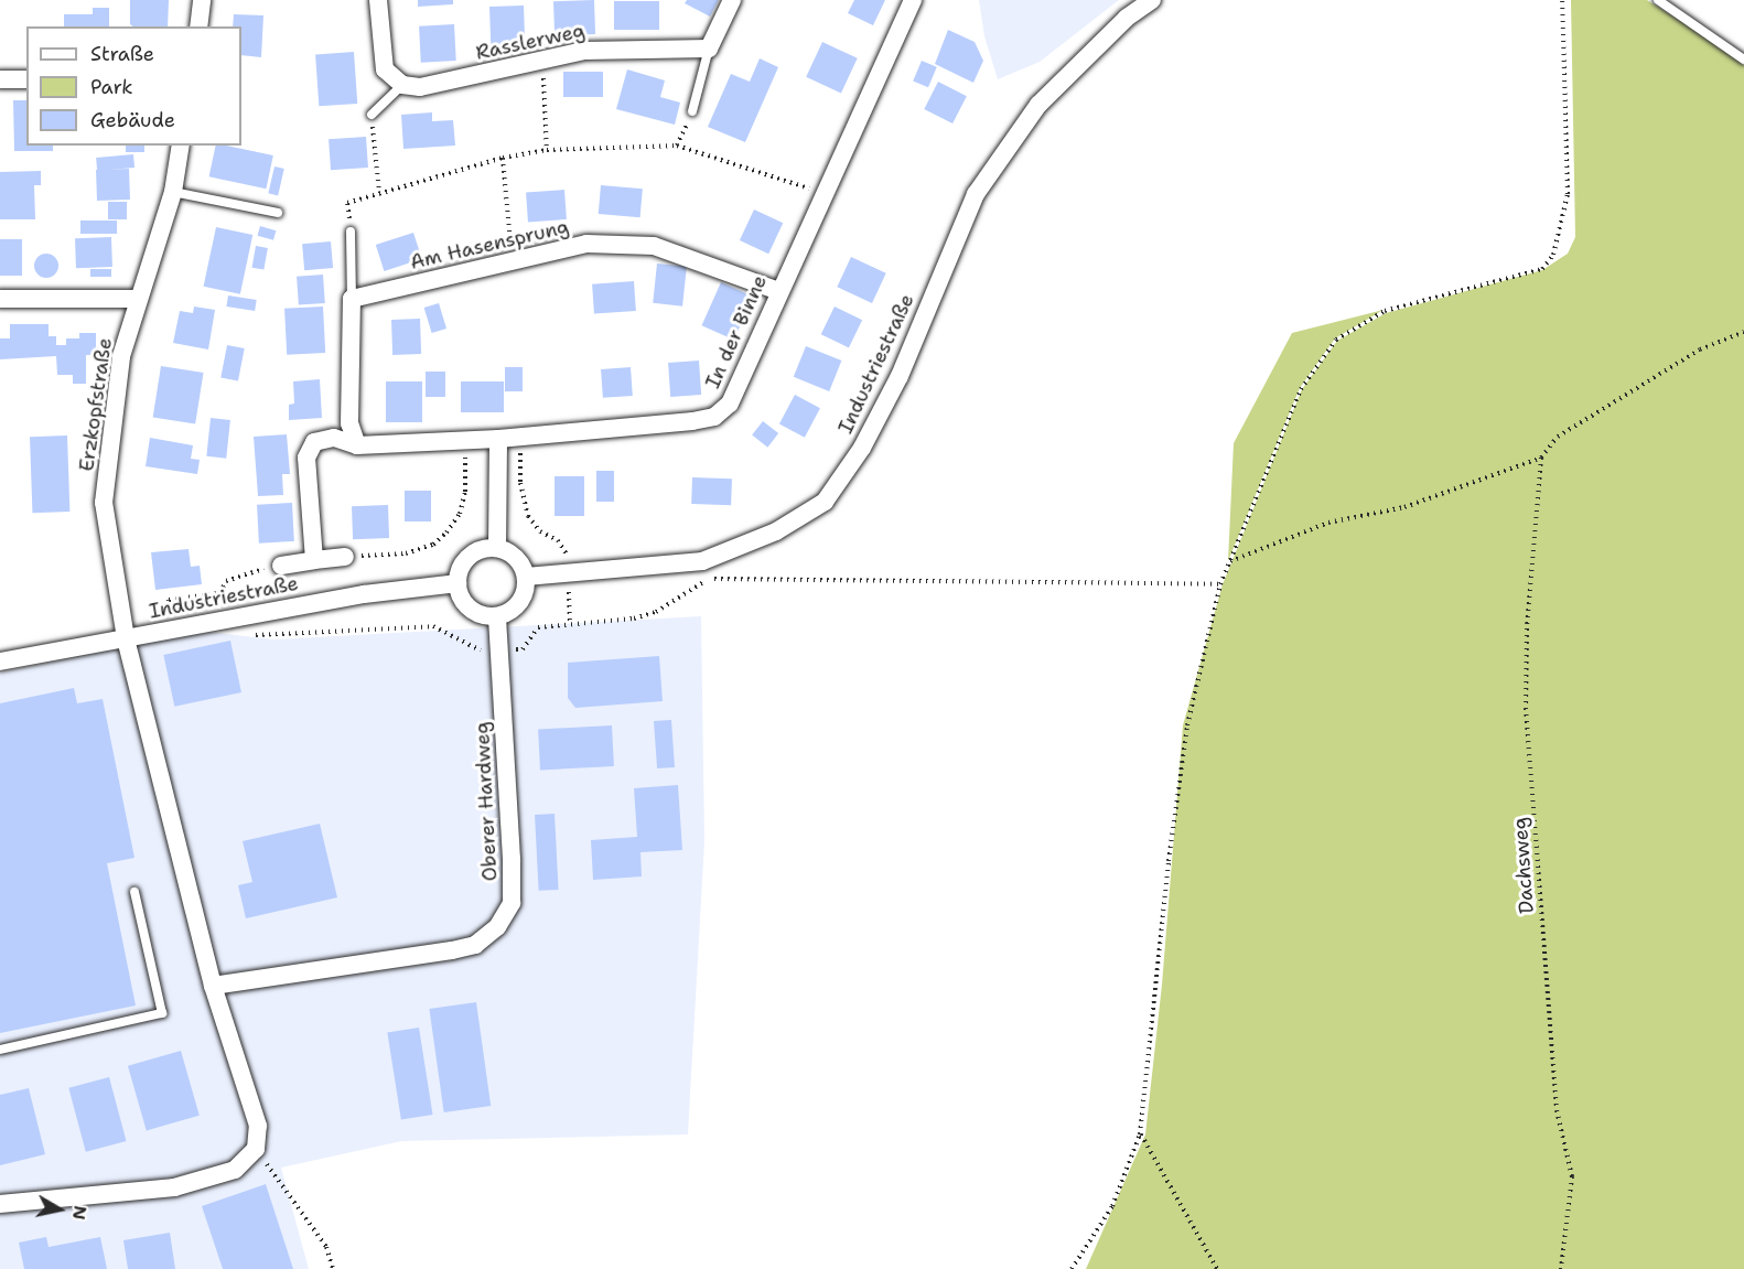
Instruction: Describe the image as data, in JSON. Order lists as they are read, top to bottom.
{
  "streets": {
    "street": [
      "Rasslerweg",
      "Am Hasensprung",
      "In der Binne",
      "Industriestraße",
      "Erzkopfstraße",
      "Oberer Hardweg"
    ],
    "path": ["Dachsweg"]
  },
  "crossings": [
    ["Am Hasensprung", "In der Binne"],
    ["Industriestraße", "Erzkopfstraße"],
    ["Industriestraße", "Oberer Hardweg"]
  ],
  "legend": ["Straße", "Park", "Gebäude"],
  "north": "right"
}
